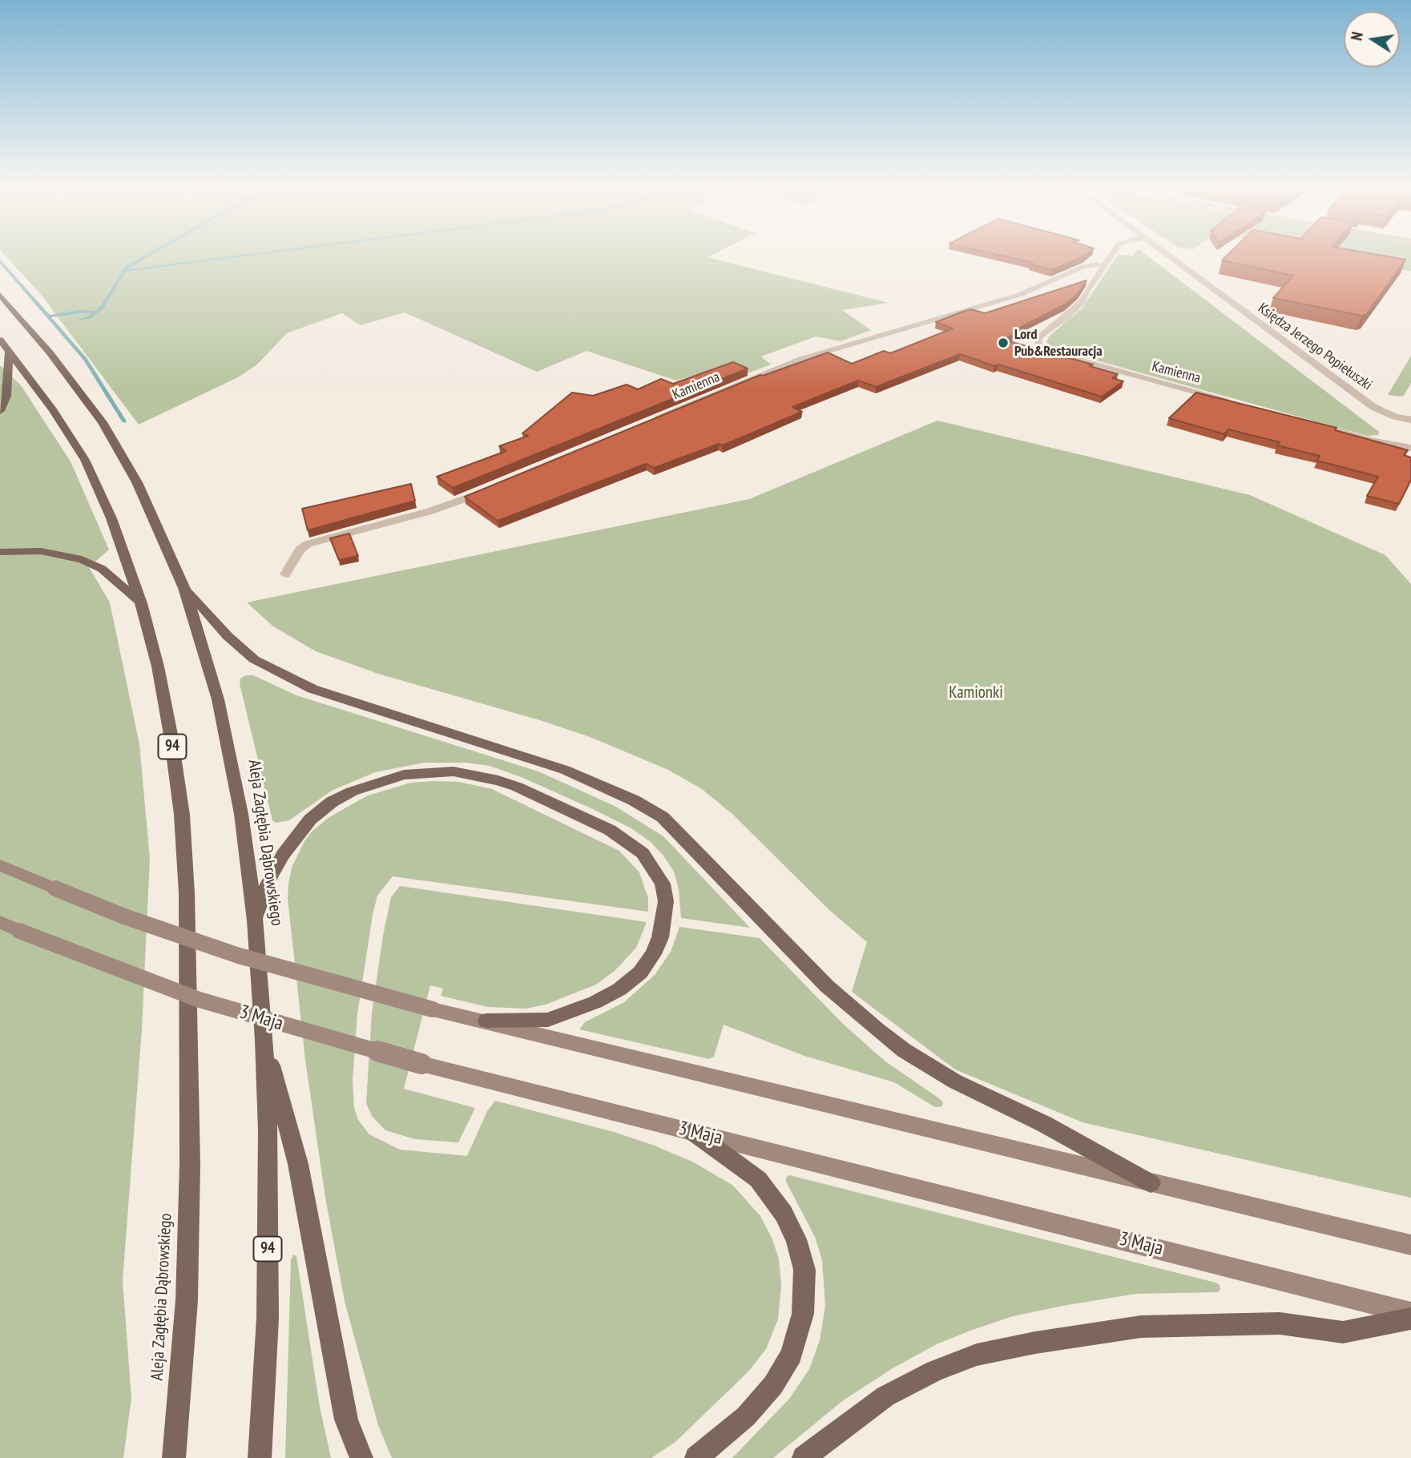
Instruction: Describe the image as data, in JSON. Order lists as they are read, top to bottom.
{
  "streets": {
    "main road": ["94", "Aleja Zagłębia Dąbrowskiego", "3 Maja"],
    "street": ["Księdza Jerzego Popiełuszki", "Kamienna"]
  },
  "parks": ["Kamionki"],
  "places": ["Lord Pub&Restauracja"],
  "north": "left"
}
